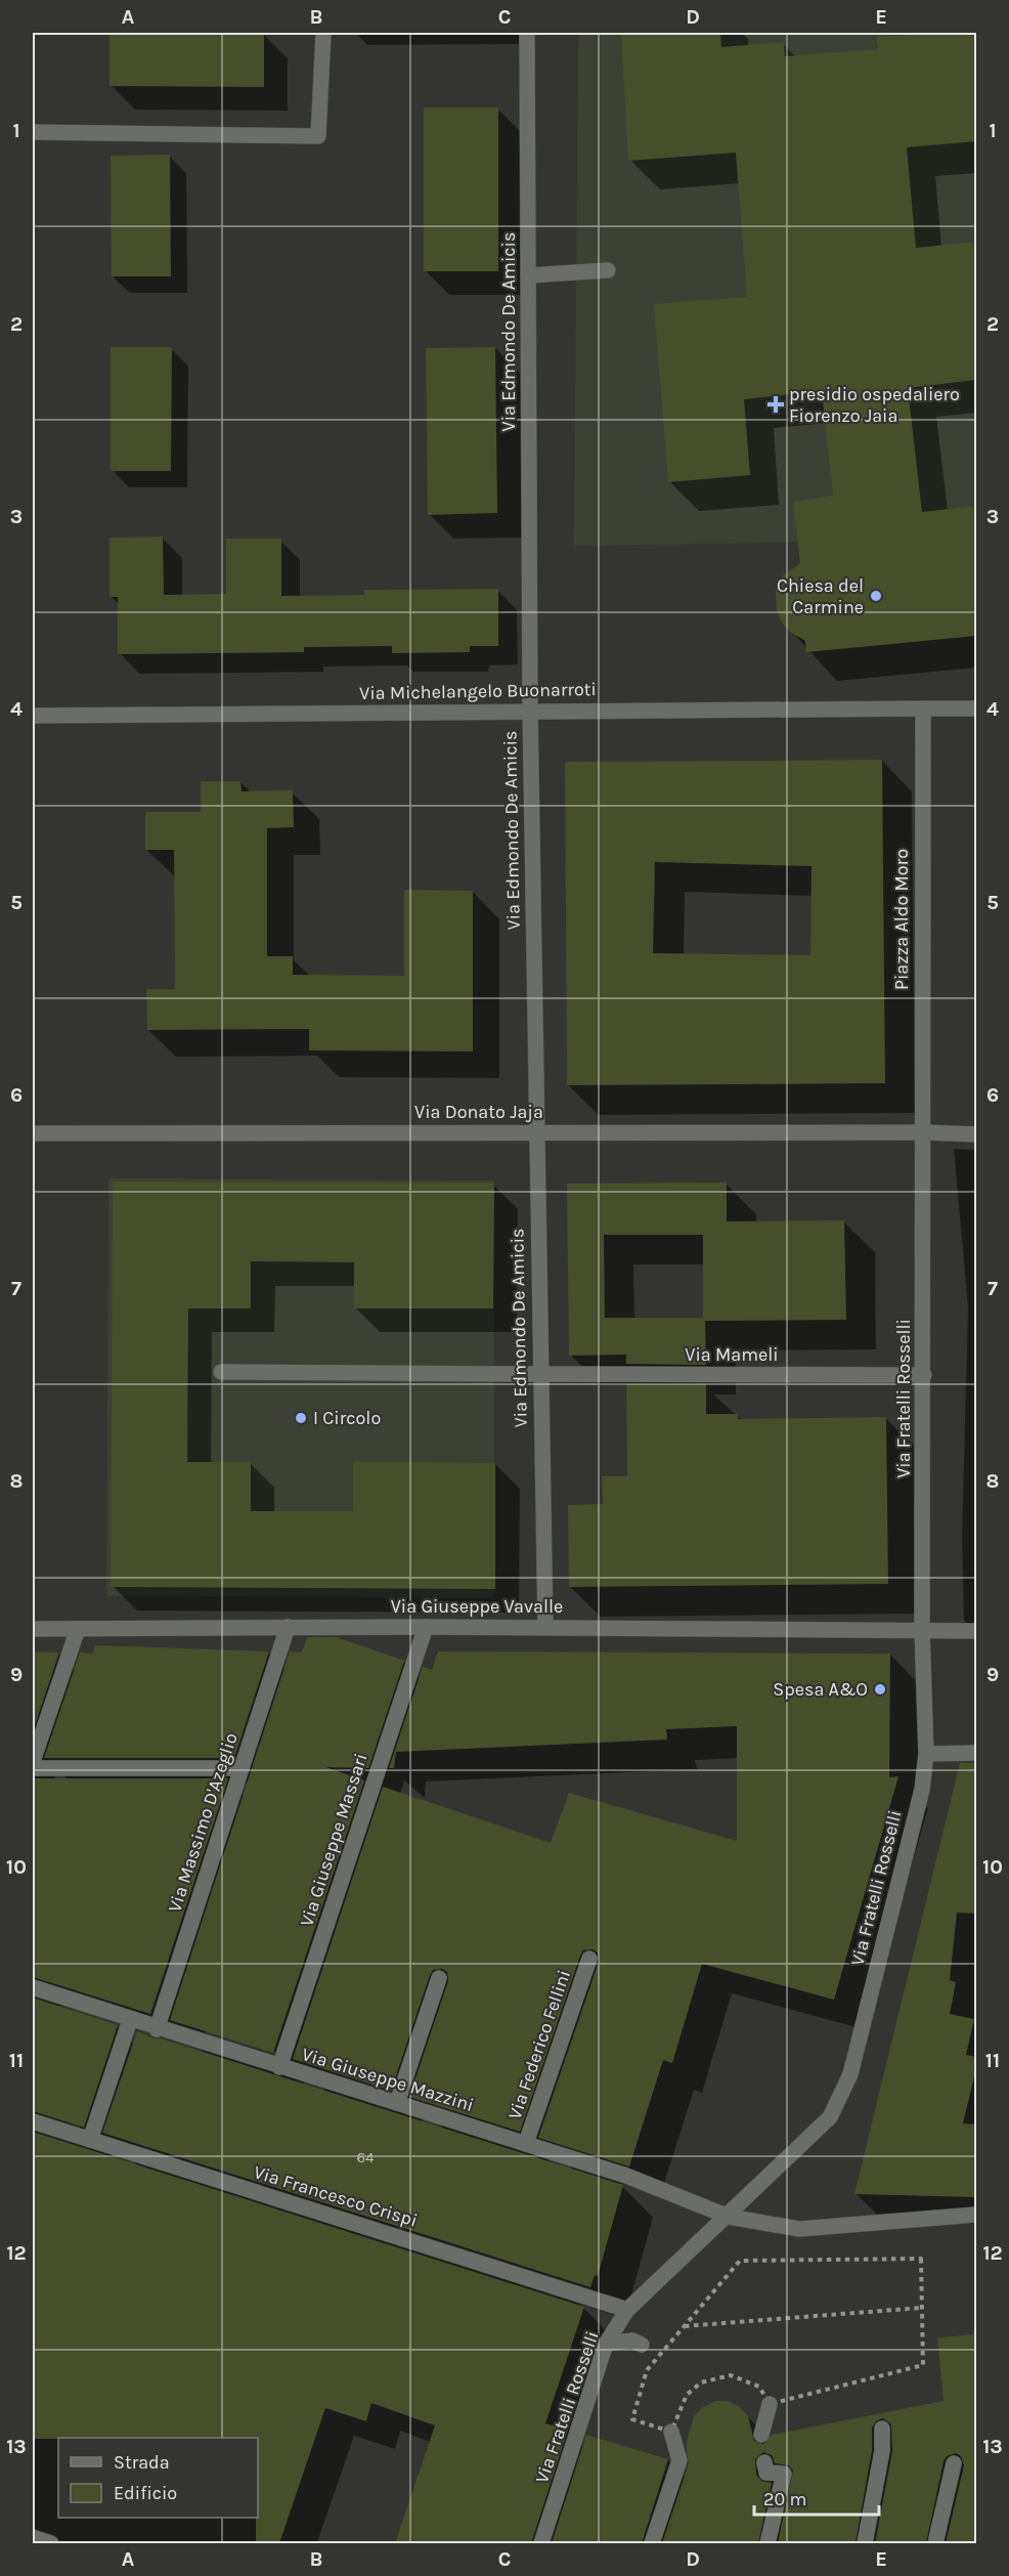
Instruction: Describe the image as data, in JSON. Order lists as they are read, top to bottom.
{
  "streets": {
    "street": [
      "Via Edmondo De Amicis",
      "Via Michelangelo Buonarroti",
      "Piazza Aldo Moro",
      "Via Donato Jaja",
      "Via Mameli",
      "Via Fratelli Rosselli",
      "Via Giuseppe Vavalle",
      "Via Massimo D'Azeglio",
      "Via Giuseppe Massari",
      "Via Federico Fellini",
      "Via Giuseppe Mazzini",
      "Via Francesco Crispi"
    ]
  },
  "crossings": [
    ["Via Edmondo De Amicis", "Via Michelangelo Buonarroti"],
    ["Via Edmondo De Amicis", "Via Donato Jaja"],
    ["Via Edmondo De Amicis", "Via Mameli"],
    ["Via Edmondo De Amicis", "Via Giuseppe Vavalle"],
    ["Via Michelangelo Buonarroti", "Piazza Aldo Moro"],
    ["Piazza Aldo Moro", "Via Donato Jaja"],
    ["Piazza Aldo Moro", "Via Fratelli Rosselli"],
    ["Via Donato Jaja", "Via Fratelli Rosselli"],
    ["Via Mameli", "Via Fratelli Rosselli"],
    ["Via Fratelli Rosselli", "Via Giuseppe Vavalle"],
    ["Via Fratelli Rosselli", "Via Giuseppe Mazzini"],
    ["Via Fratelli Rosselli", "Via Francesco Crispi"],
    ["Via Giuseppe Vavalle", "Via Massimo D'Azeglio"],
    ["Via Giuseppe Vavalle", "Via Giuseppe Massari"],
    ["Via Massimo D'Azeglio", "Via Giuseppe Mazzini"],
    ["Via Giuseppe Massari", "Via Giuseppe Mazzini"],
    ["Via Federico Fellini", "Via Giuseppe Mazzini"]
  ],
  "places": {
    "health": ["presidio ospedaliero Fiorenzo Jaia"],
    "other": ["Chiesa del Carmine", "I Circolo", "Spesa A&O"]
  },
  "house_numbers": ["64"],
  "legend": ["Strada", "Edificio"],
  "scale_bar": "20 m",
  "grid": {
    "columns": [
      "A",
      "B",
      "C",
      "D",
      "E"
    ],
    "rows": [
      "1",
      "2",
      "3",
      "4",
      "5",
      "6",
      "7",
      "8",
      "9",
      "10",
      "11",
      "12",
      "13"
    ]
  }
}
